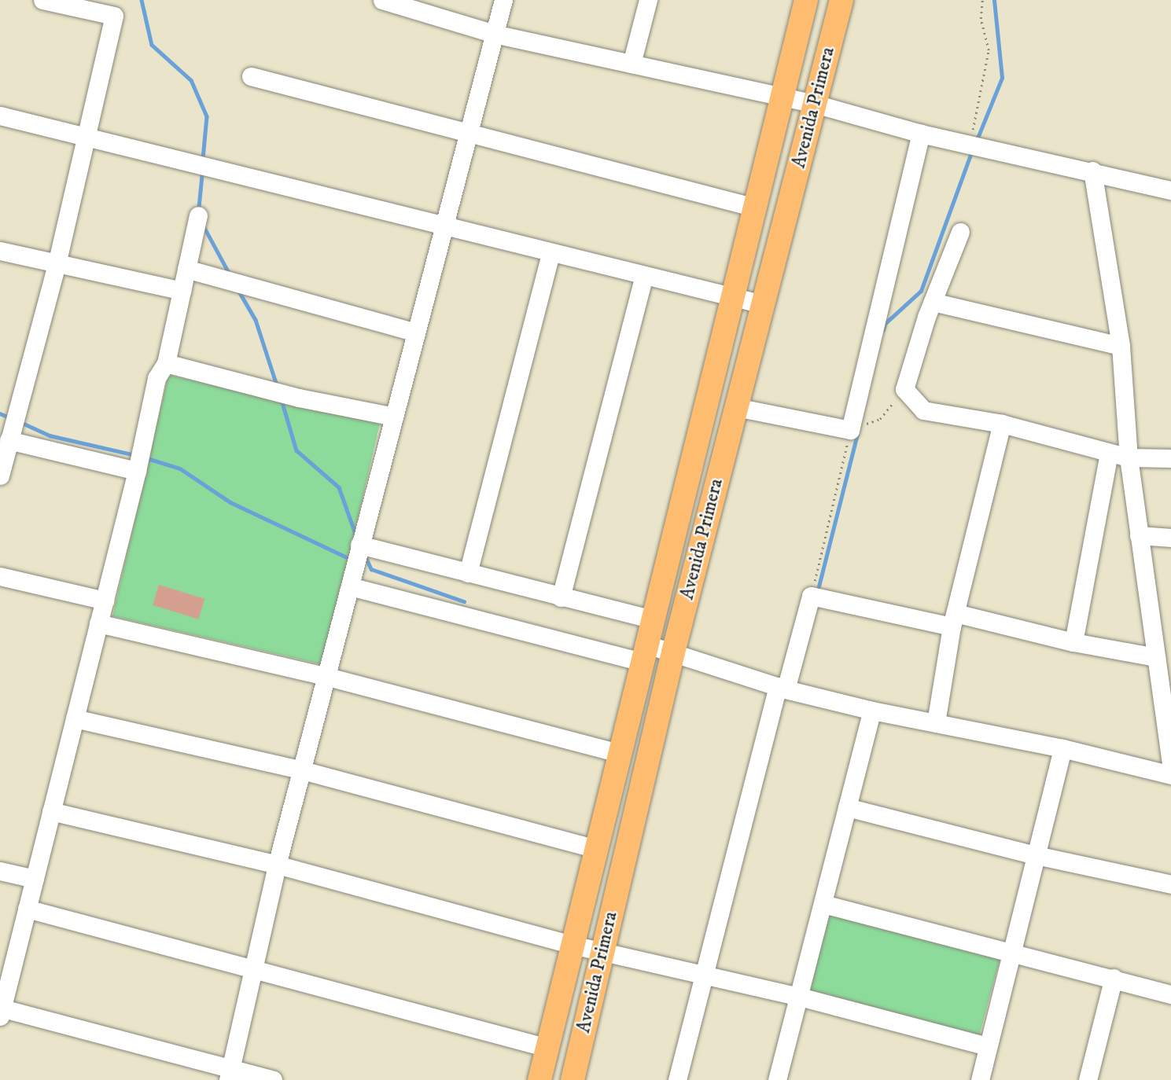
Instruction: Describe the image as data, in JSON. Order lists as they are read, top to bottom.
{
  "streets": {
    "main road": ["Avenida Primera"]
  }
}
